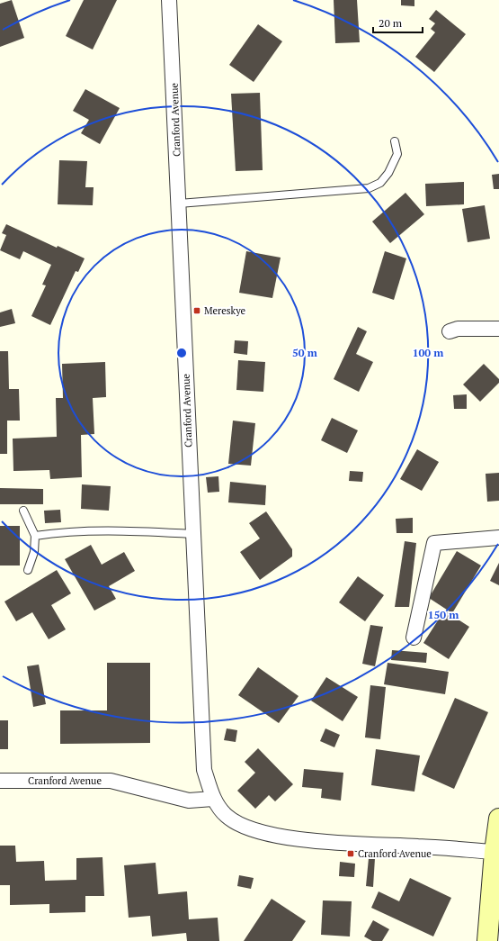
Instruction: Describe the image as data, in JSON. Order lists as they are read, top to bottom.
{
  "streets": {
    "street": ["Cranford Avenue"]
  },
  "places": {
    "transit": ["Mereskye", "Cranford Avenue"]
  },
  "scale_bar": "20 m",
  "rings": ["50 m", "100 m", "150 m"]
}
